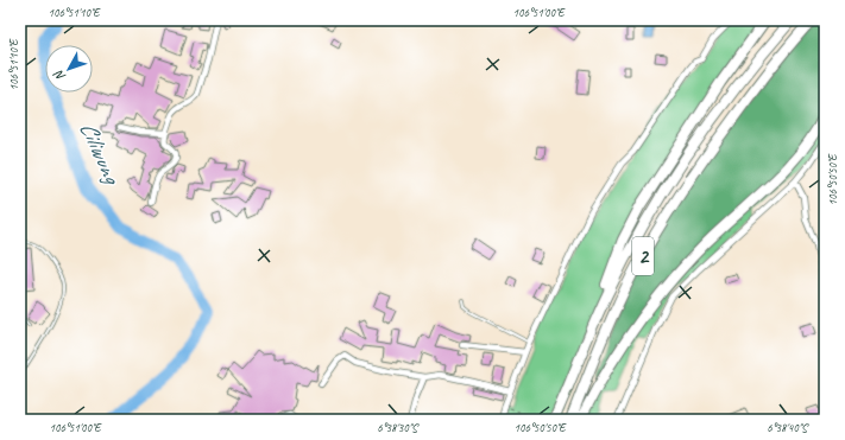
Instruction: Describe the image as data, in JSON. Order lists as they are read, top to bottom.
{
  "streets": {
    "highway": ["2"]
  },
  "water": ["Ciliwung"],
  "north": "bottom left",
  "coordinates": [
    "106°51'10\"E",
    "106°51'00\"E",
    "106°50'50\"E",
    "6°38'30\"S",
    "6°38'40\"S"
  ]
}
